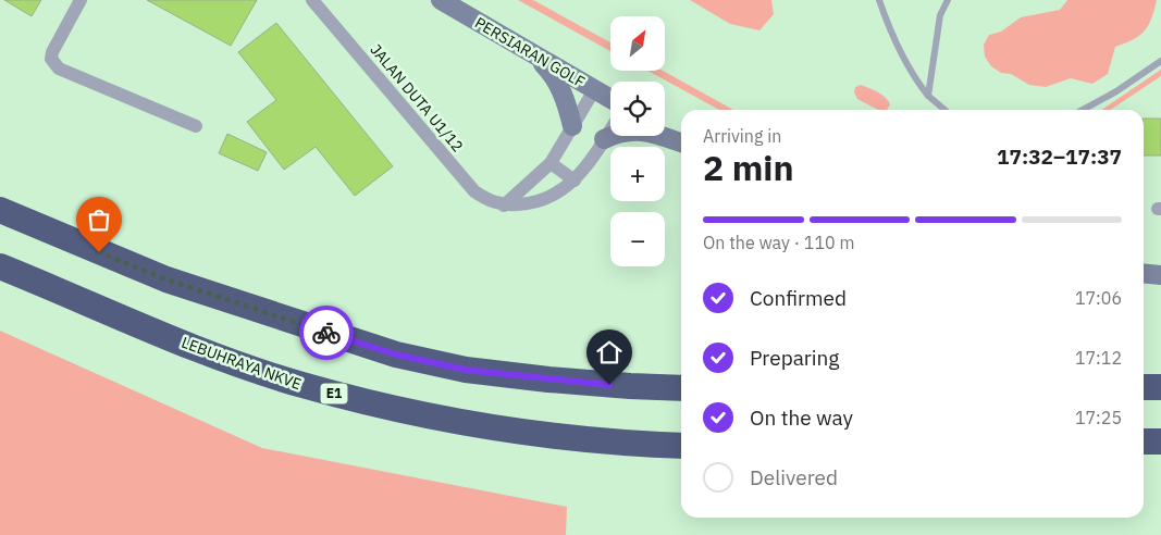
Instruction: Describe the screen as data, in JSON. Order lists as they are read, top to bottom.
{
  "streets": {
    "highway": ["LEBUHRAYA NKVE", "E1"],
    "street": ["PERSIARAN GOLF", "JALAN DUTA U1/12"]
  },
  "north": "top right",
  "page": {
    "map_buttons": ["+", "−"],
    "heading": ["2 min", "Arriving in", "17:32–17:37"],
    "bar": "On the way · 110 m",
    "list": [
      ["Confirmed", "17:06"],
      ["Preparing", "17:12"],
      ["On the way", "17:25"],
      "Delivered"
    ]
  }
}
